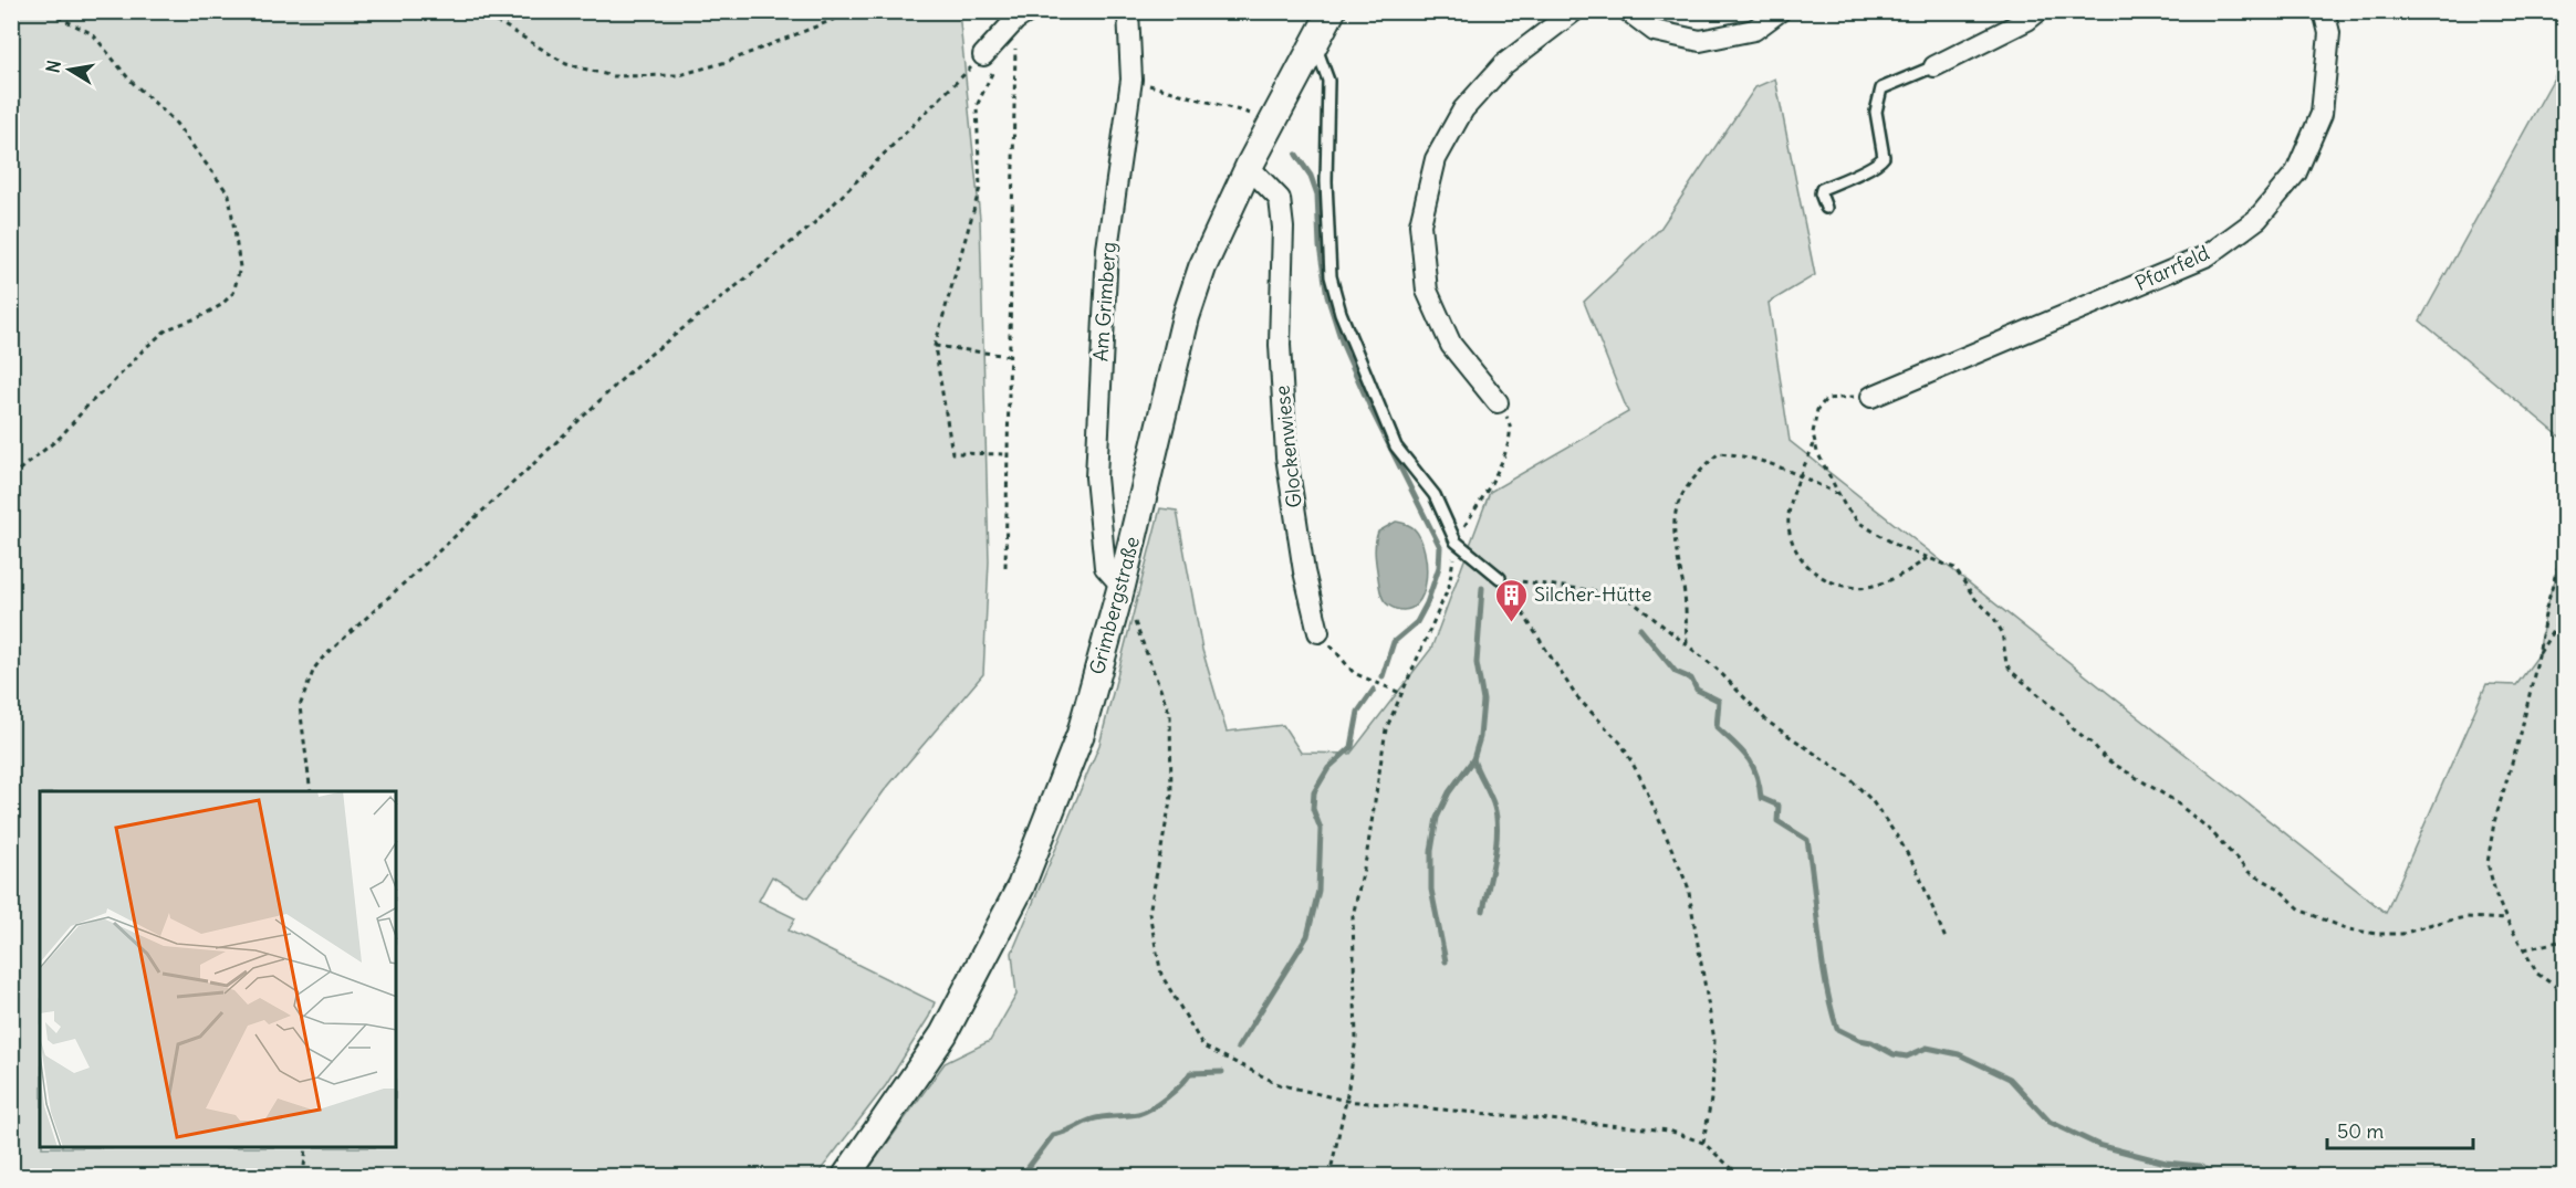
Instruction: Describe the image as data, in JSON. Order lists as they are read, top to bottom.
{
  "streets": {
    "street": [
      "Pfarrfeld",
      "Am Grimberg",
      "Glockenwiese",
      "Grimbergstraße"
    ]
  },
  "crossings": [
    ["Am Grimberg", "Grimbergstraße"],
    ["Glockenwiese", "Grimbergstraße"]
  ],
  "places": {
    "building": ["Silcher-Hütte"]
  },
  "scale_bar": "50 m",
  "north": "left"
}
